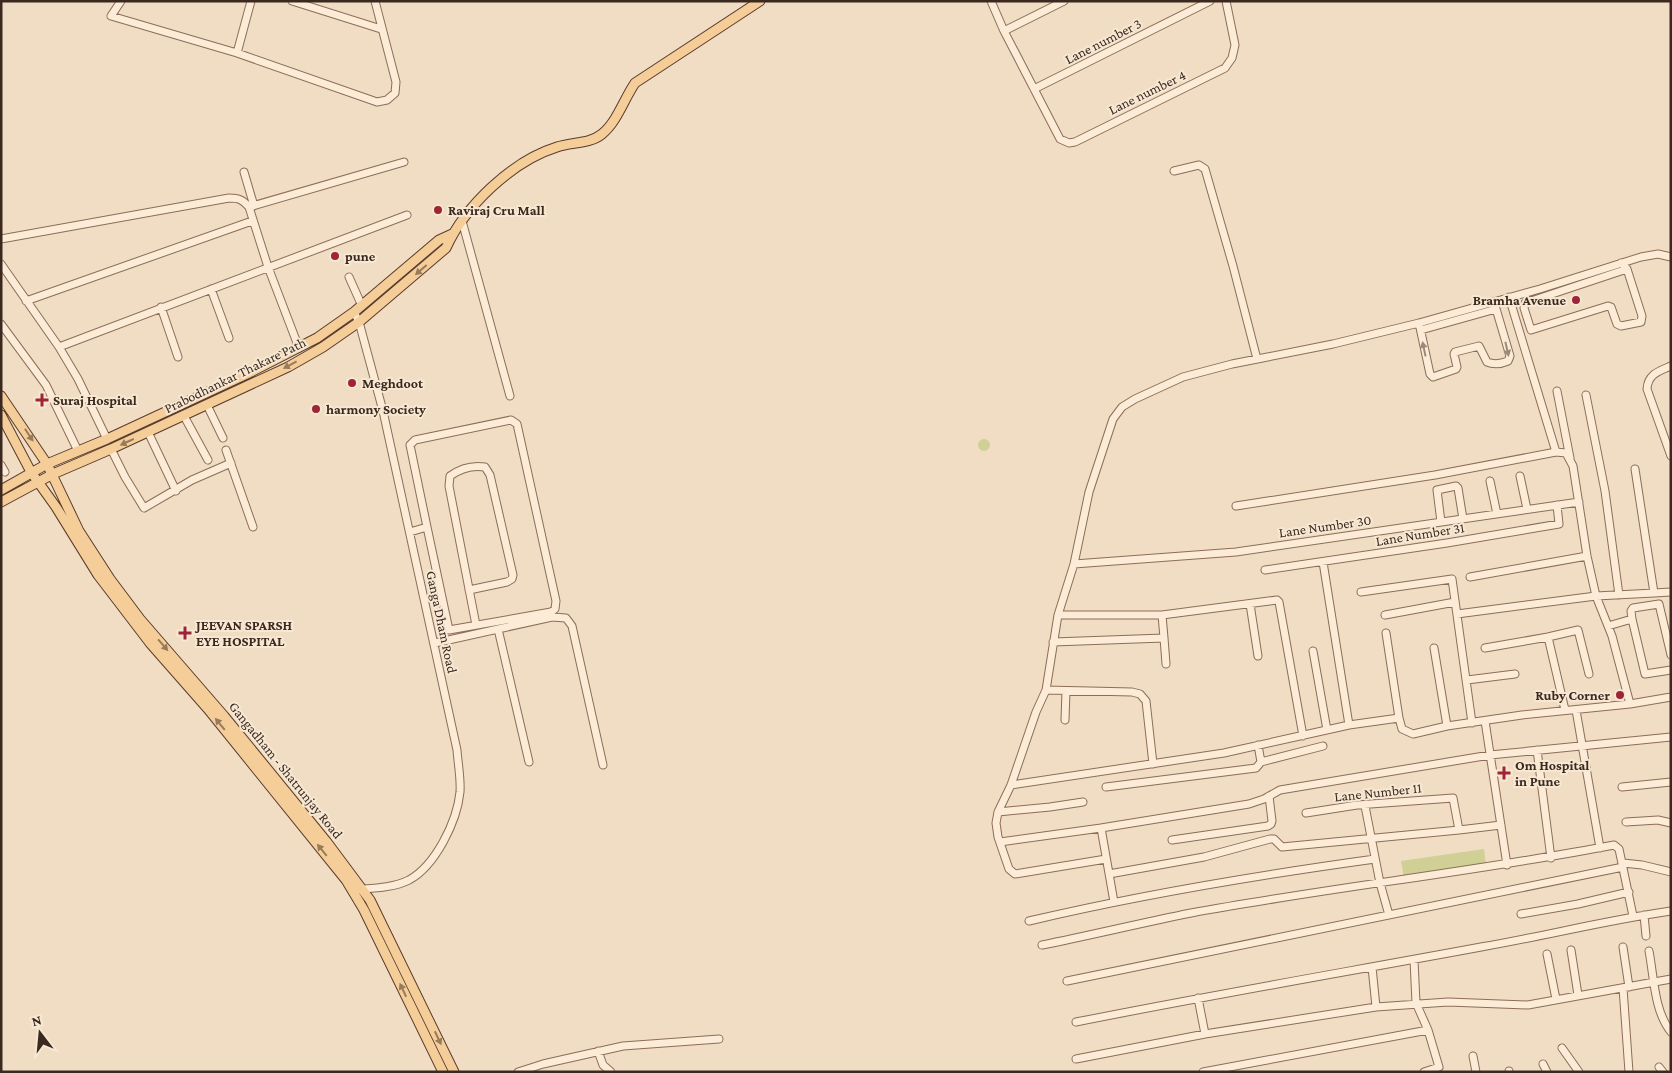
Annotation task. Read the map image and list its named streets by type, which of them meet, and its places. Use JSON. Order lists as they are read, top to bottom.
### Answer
{
  "streets": {
    "main road": ["Prabodhankar Thakare Path", "Gangadham - Shatrunjay Road"],
    "street": [
      "Lane number 3",
      "Lane number 4",
      "Lane Number 30",
      "Lane Number 31",
      "Ganga Dham Road",
      "Lane Number 11"
    ]
  },
  "crossings": [
    ["Lane number 3", "Lane number 4"],
    ["Prabodhankar Thakare Path", "Ganga Dham Road"],
    ["Prabodhankar Thakare Path", "Gangadham - Shatrunjay Road"],
    ["Lane Number 30", "Lane Number 31"],
    ["Ganga Dham Road", "Gangadham - Shatrunjay Road"]
  ],
  "places": {
    "other": [
      "Raviraj Cru Mall",
      "pune",
      "Bramha Avenue",
      "Meghdoot",
      "harmony Society",
      "Ruby Corner"
    ],
    "health": ["Suraj Hospital", "JEEVAN SPARSH EYE HOSPITAL", "Om Hospital in Pune"]
  },
  "north": "top"
}
